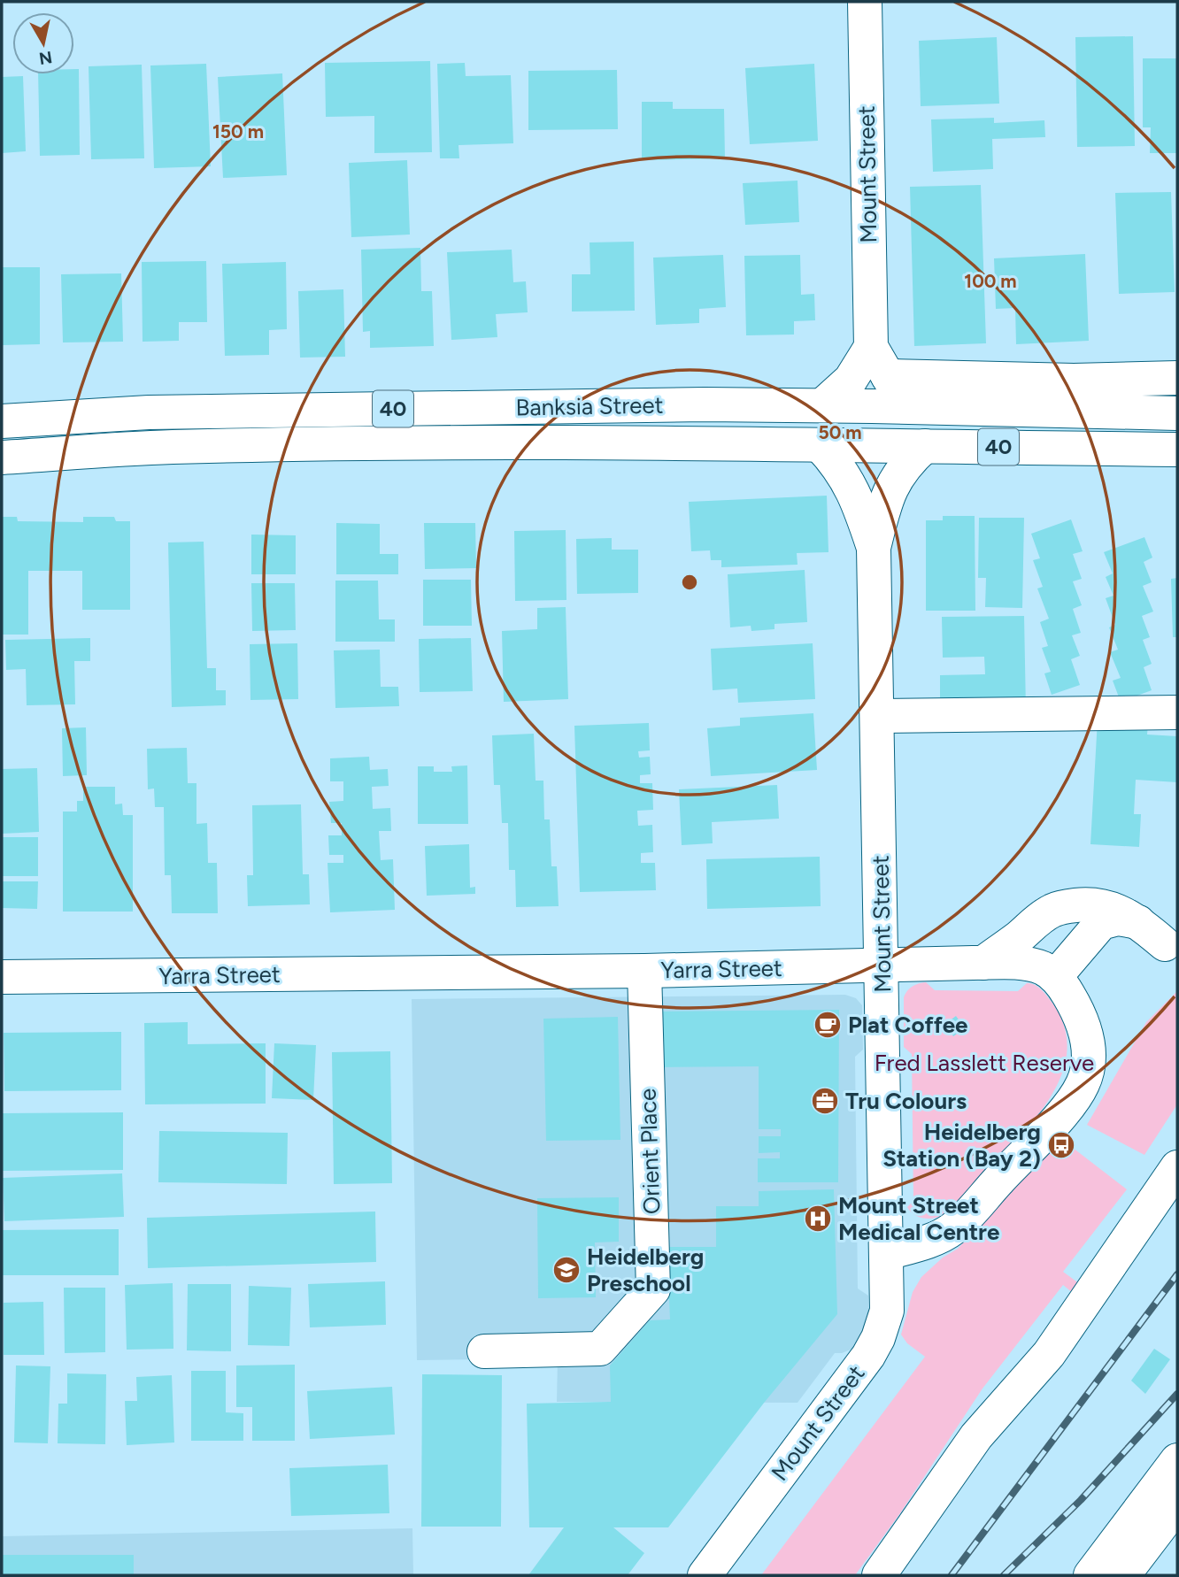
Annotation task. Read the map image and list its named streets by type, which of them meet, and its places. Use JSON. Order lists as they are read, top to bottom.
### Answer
{
  "streets": {
    "main road": [
      "Mount Street",
      "Banksia Street",
      "40",
      "Yarra Street",
      "Orient Place"
    ]
  },
  "crossings": [
    ["Mount Street", "Banksia Street"],
    ["Mount Street", "Yarra Street"],
    ["Yarra Street", "Orient Place"]
  ],
  "parks": ["Fred Lasslett Reserve"],
  "places": {
    "cafe": ["Plat Coffee"],
    "office": ["Tru Colours"],
    "bus stop": ["Heidelberg Station (Bay 2)"],
    "hospital": ["Mount Street Medical Centre"],
    "school or university": ["Heidelberg Preschool"]
  },
  "north": "bottom",
  "rings": ["150 m", "100 m", "50 m"]
}
